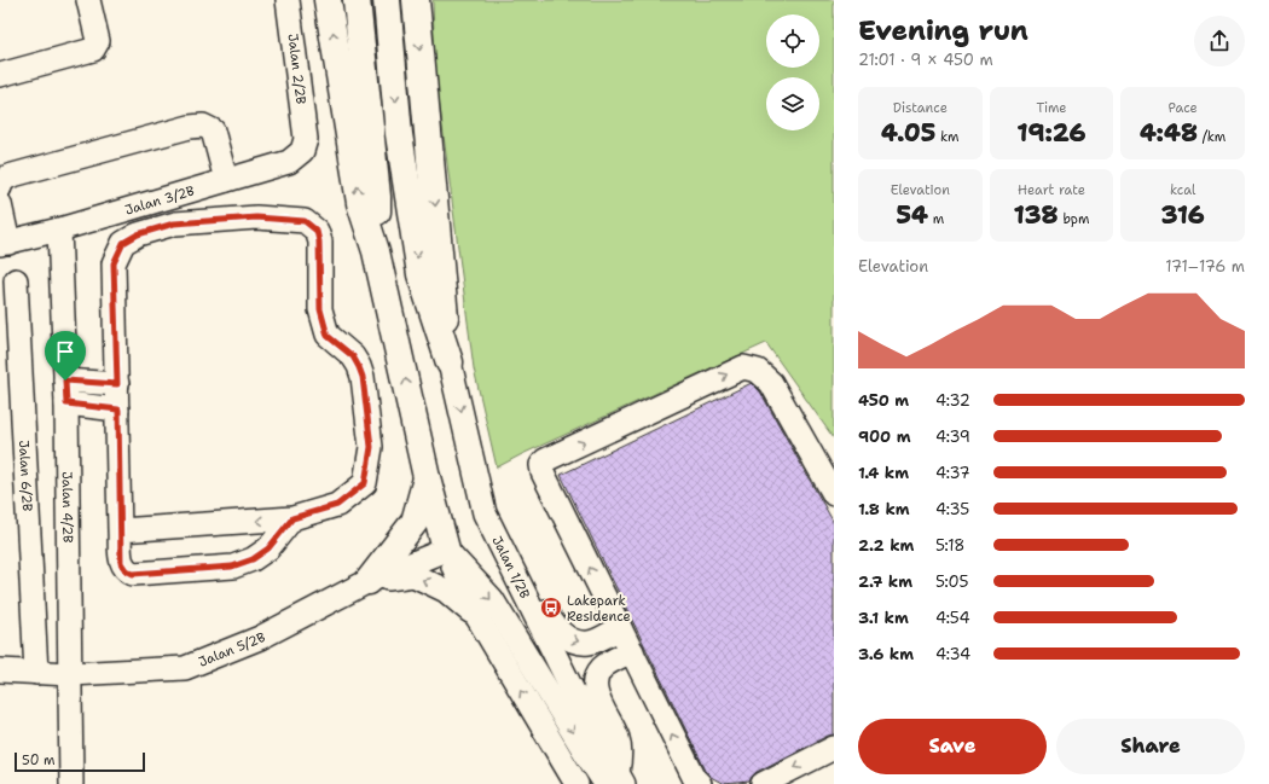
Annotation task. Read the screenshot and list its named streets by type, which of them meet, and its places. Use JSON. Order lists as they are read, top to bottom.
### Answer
{
  "streets": {
    "street": [
      "Jalan 2/2B",
      "Jalan 3/2B",
      "Jalan 6/2B",
      "Jalan 4/2B",
      "Jalan 1/2B",
      "Jalan 5/2B"
    ]
  },
  "crossings": [
    ["Jalan 2/2B", "Jalan 3/2B"],
    ["Jalan 3/2B", "Jalan 4/2B"],
    ["Jalan 6/2B", "Jalan 5/2B"],
    ["Jalan 4/2B", "Jalan 5/2B"]
  ],
  "places": {
    "bus stop": ["Lakepark Residence"]
  },
  "scale_bar": "50 m",
  "page": {
    "heading": ["Evening run", "21:01 · 9 × 450 m"],
    "stats": [
      ["Distance", "4.05 km"],
      ["Time", "19:26"],
      ["Pace", "4:48 /km"],
      ["Elevation", "54 m"],
      ["Heart rate", "138 bpm"],
      ["kcal", "316"]
    ],
    "chart": ["Elevation", "171–176 m"],
    "list": [
      {
        "name": "450 m",
        "note": "4:32"
      },
      {
        "name": "900 m",
        "note": "4:39"
      },
      {
        "name": "1.4 km",
        "note": "4:37"
      },
      {
        "name": "1.8 km",
        "note": "4:35"
      },
      {
        "name": "2.2 km",
        "note": "5:18"
      },
      {
        "name": "2.7 km",
        "note": "5:05"
      },
      {
        "name": "3.1 km",
        "note": "4:54"
      },
      {
        "name": "3.6 km",
        "note": "4:34"
      }
    ],
    "buttons": ["Save", "Share"],
    "scale": "50 m"
  }
}
